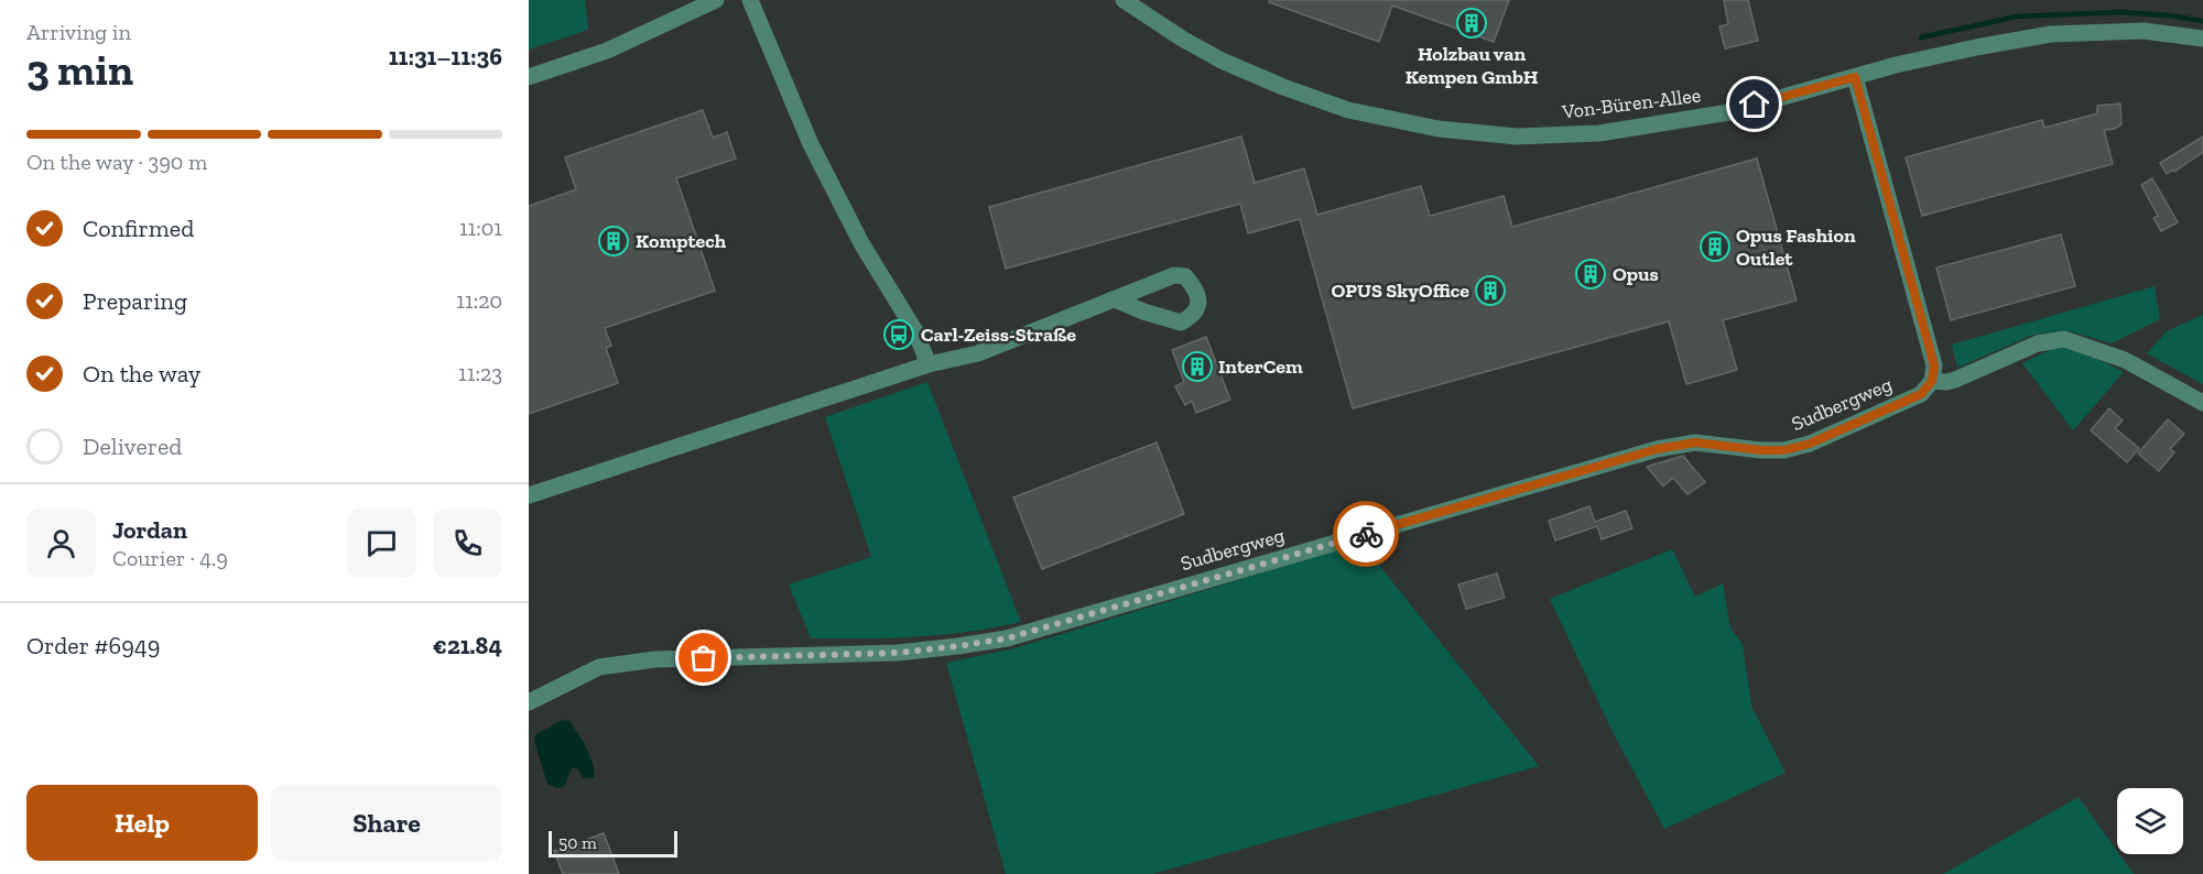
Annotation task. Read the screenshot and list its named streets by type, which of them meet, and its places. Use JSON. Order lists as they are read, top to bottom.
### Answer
{
  "streets": {
    "street": ["Von-Büren-Allee", "Sudbergweg"]
  },
  "places": {
    "building": [
      "Holzbau van Kempen GmbH",
      "Komptech",
      "Opus Fashion Outlet",
      "Opus",
      "OPUS SkyOffice",
      "InterCem"
    ],
    "bus stop": ["Carl-Zeiss-Straße"]
  },
  "scale_bar": "50 m",
  "page": {
    "heading": ["3 min", "Arriving in", "11:31–11:36"],
    "panel": [
      "Jordan",
      "Courier · 4.9",
      "Order #6949",
      "€21.84"
    ],
    "bar": "On the way · 390 m",
    "list": [
      ["Confirmed", "11:01"],
      ["Preparing", "11:20"],
      ["On the way", "11:23"],
      "Delivered"
    ],
    "buttons": ["Help", "Share"],
    "scale": "50 m"
  }
}
